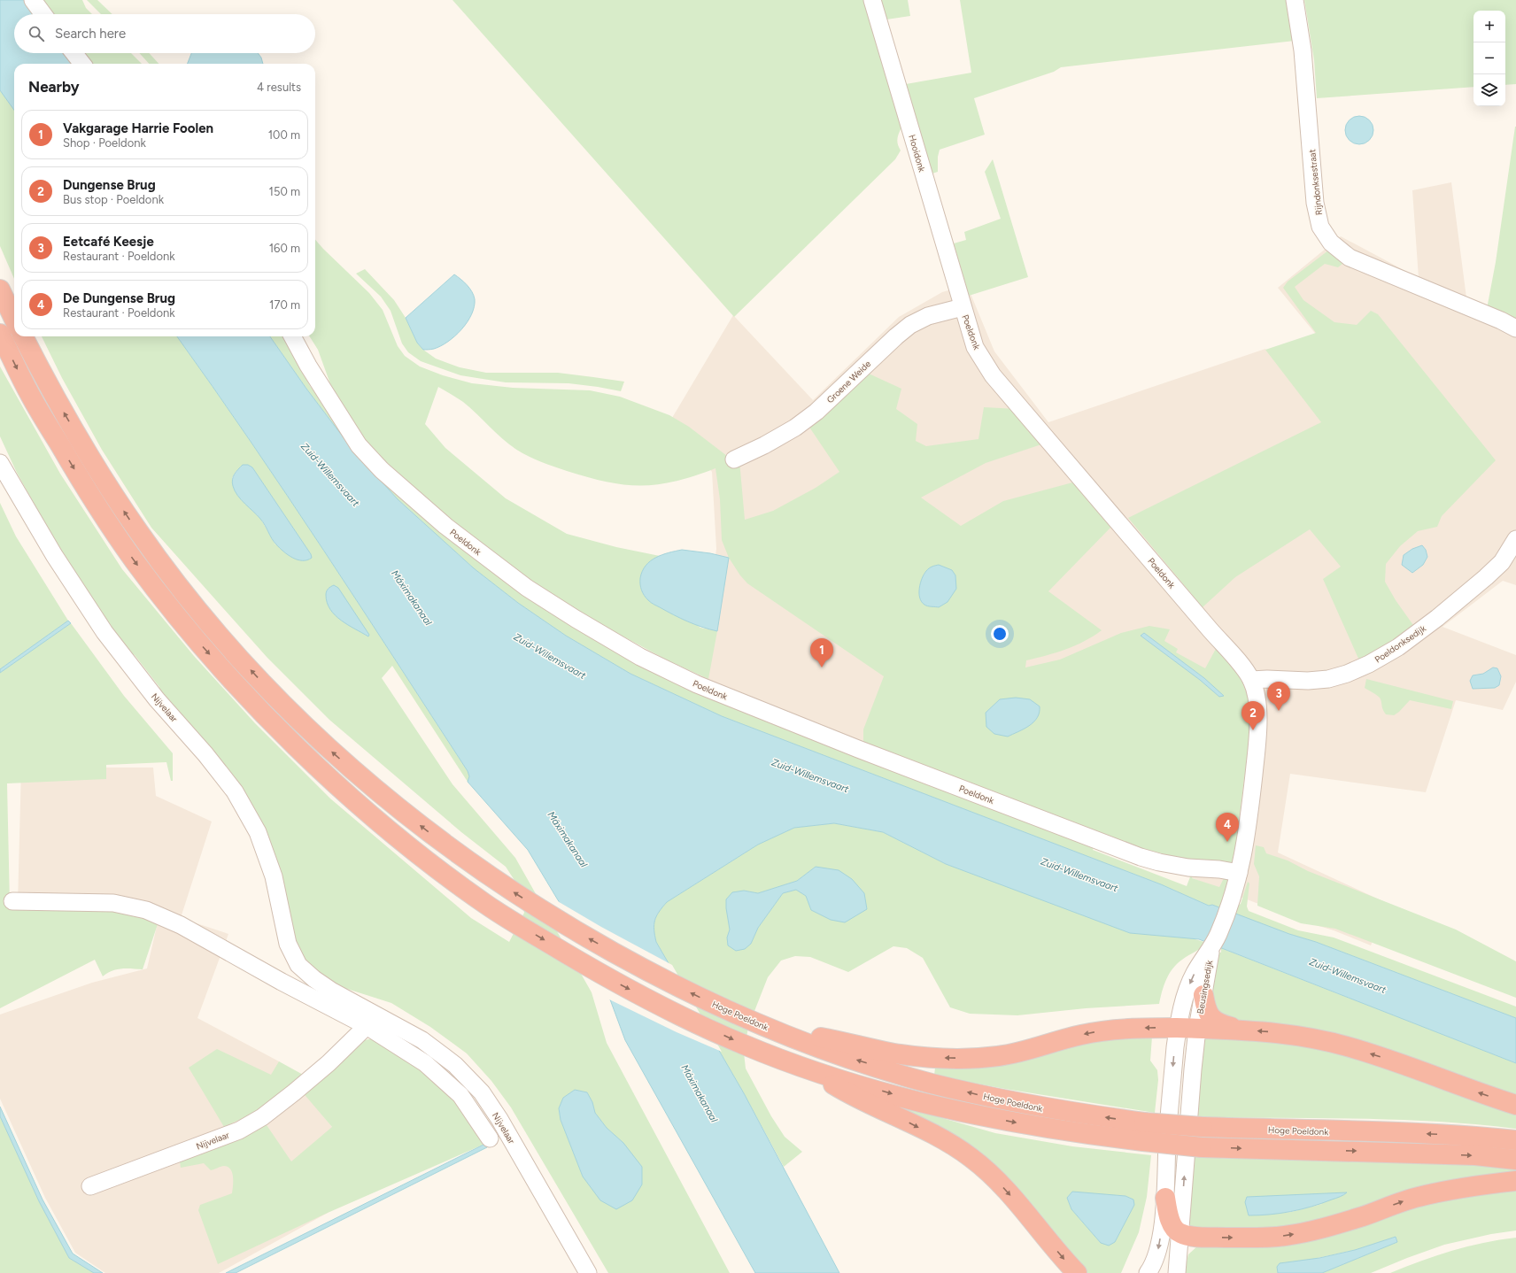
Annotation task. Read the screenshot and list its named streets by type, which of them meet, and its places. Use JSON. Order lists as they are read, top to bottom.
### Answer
{
  "streets": {
    "highway": ["Hoge Poeldonk"],
    "street": [
      "Hooidonk",
      "Rijndonksestraat",
      "Poeldonk",
      "Groene Weide",
      "Poeldonksedijk",
      "Nijvelaar",
      "Beusingsedijk"
    ]
  },
  "crossings": [
    ["Hooidonk", "Poeldonk"],
    ["Hooidonk", "Groene Weide"],
    ["Poeldonk", "Groene Weide"],
    ["Poeldonk", "Poeldonksedijk"],
    ["Poeldonk", "Beusingsedijk"]
  ],
  "water": ["Zuid-Willemsvaart", "Máximakanaal"],
  "page": {
    "map_buttons": ["+", "−"],
    "search": "Search here",
    "heading": ["Nearby", "4 results"],
    "list": [
      {
        "mark": "1",
        "name": "Vakgarage Harrie Foolen",
        "note": "Shop · Poeldonk",
        "value": "100 m"
      },
      {
        "mark": "2",
        "name": "Dungense Brug",
        "note": "Bus stop · Poeldonk",
        "value": "150 m"
      },
      {
        "mark": "3",
        "name": "Eetcafé Keesje",
        "note": "Restaurant · Poeldonk",
        "value": "160 m"
      },
      {
        "mark": "4",
        "name": "De Dungense Brug",
        "note": "Restaurant · Poeldonk",
        "value": "170 m"
      }
    ],
    "pins": [
      "1",
      "3",
      "2",
      "4"
    ]
  }
}
